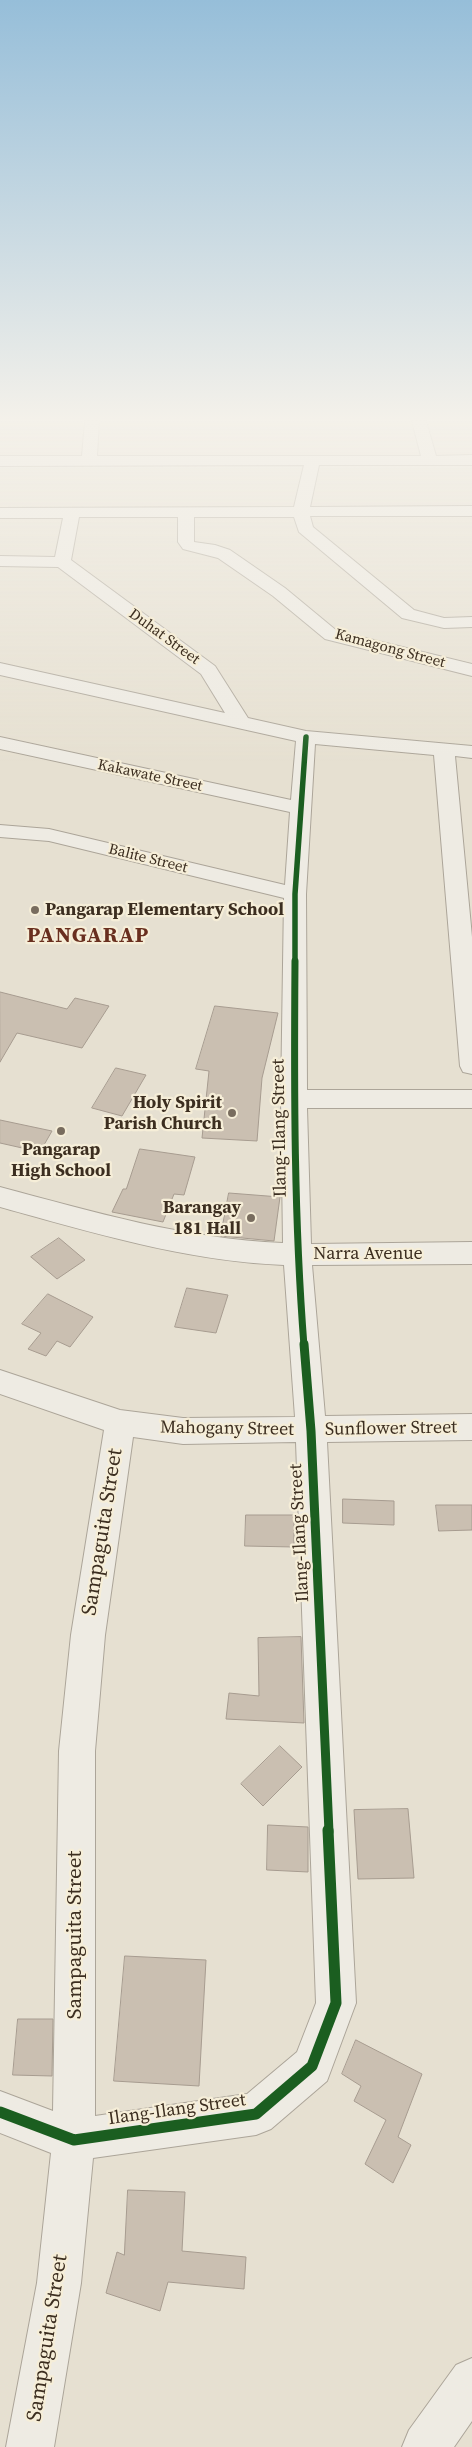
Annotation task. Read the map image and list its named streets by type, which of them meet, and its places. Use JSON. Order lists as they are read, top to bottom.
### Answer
{
  "streets": {
    "street": [
      "Duhat Street",
      "Kamagong Street",
      "Kakawate Street",
      "Balite Street",
      "Ilang-Ilang Street",
      "Narra Avenue",
      "Mahogany Street",
      "Sunflower Street",
      "Sampaguita Street"
    ]
  },
  "crossings": [
    ["Kakawate Street", "Ilang-Ilang Street"],
    ["Balite Street", "Ilang-Ilang Street"],
    ["Ilang-Ilang Street", "Narra Avenue"],
    ["Ilang-Ilang Street", "Mahogany Street"],
    ["Ilang-Ilang Street", "Sunflower Street"],
    ["Ilang-Ilang Street", "Sampaguita Street"],
    ["Mahogany Street", "Sunflower Street"],
    ["Mahogany Street", "Sampaguita Street"]
  ],
  "districts": ["PANGARAP"],
  "places": [
    "Pangarap Elementary School",
    "Holy Spirit Parish Church",
    "Pangarap High School",
    "Barangay 181 Hall"
  ]
}
